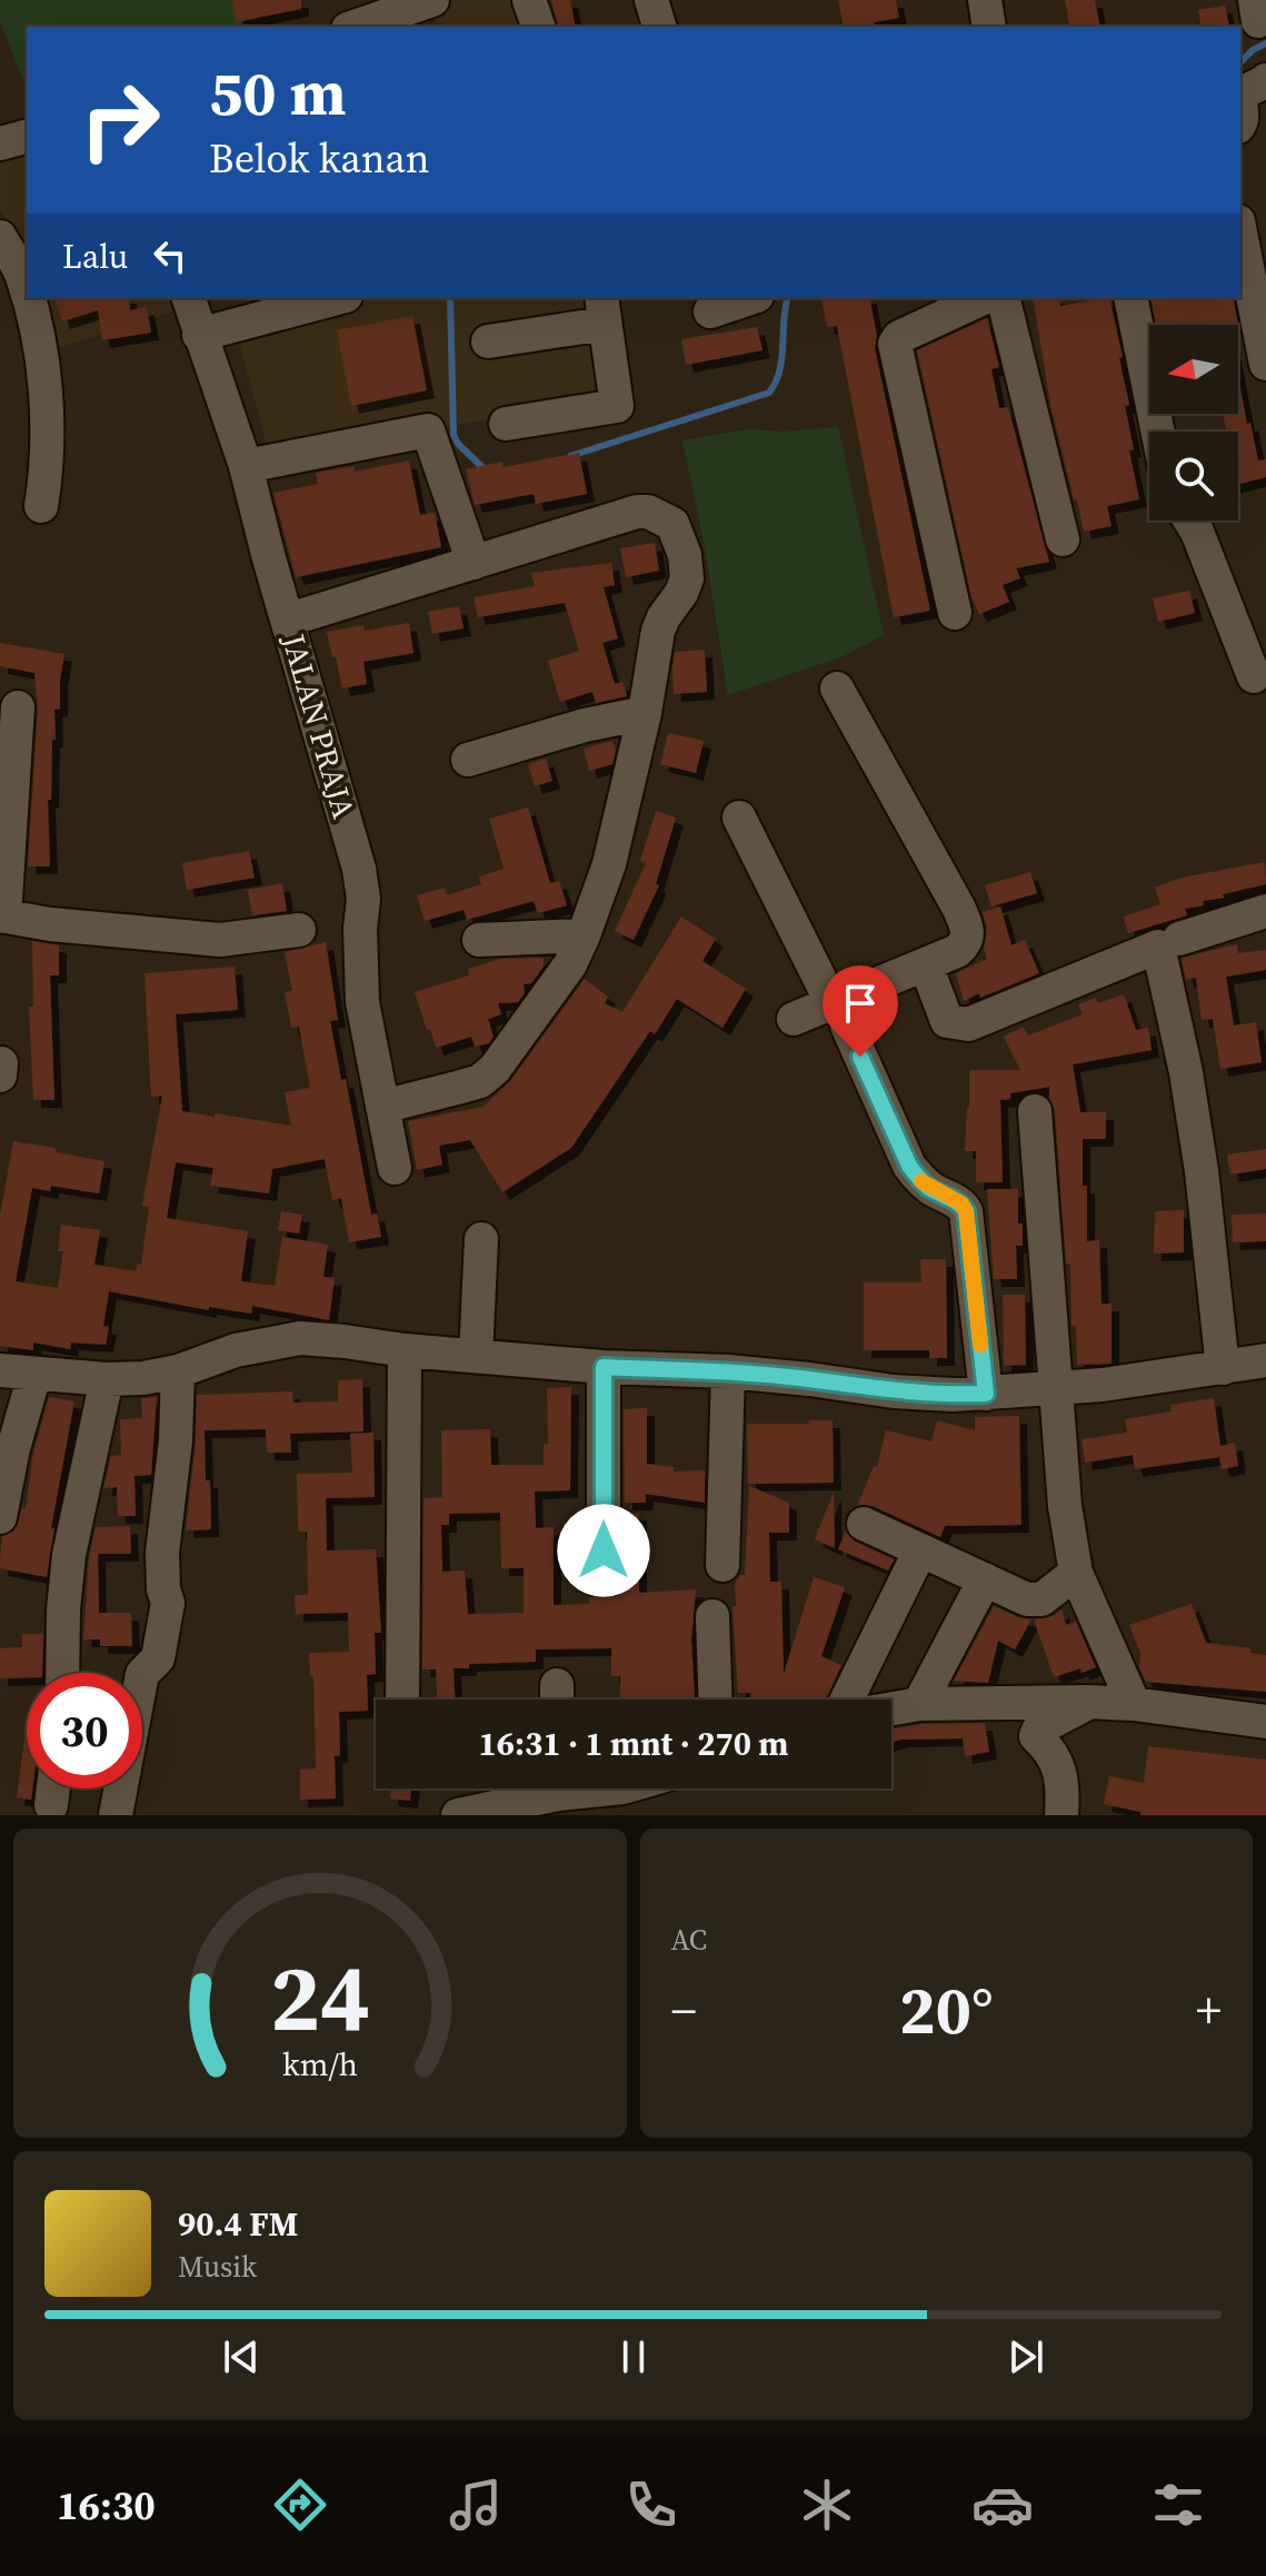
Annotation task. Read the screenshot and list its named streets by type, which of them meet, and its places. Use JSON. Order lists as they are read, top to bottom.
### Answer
{
  "streets": {
    "street": ["JALAN PRAJA"]
  },
  "north": "left",
  "page": {
    "turn": ["50 m", "Belok kanan"],
    "then": "Lalu",
    "limit": "30",
    "trip": "16:31 · 1 mnt · 270 m",
    "tile": "AC",
    "heat": ["−", "20°", "+"],
    "song": ["90.4 FM", "Musik"],
    "tabs": "16:30",
    "gauge": ["24", "km/h"]
  }
}
